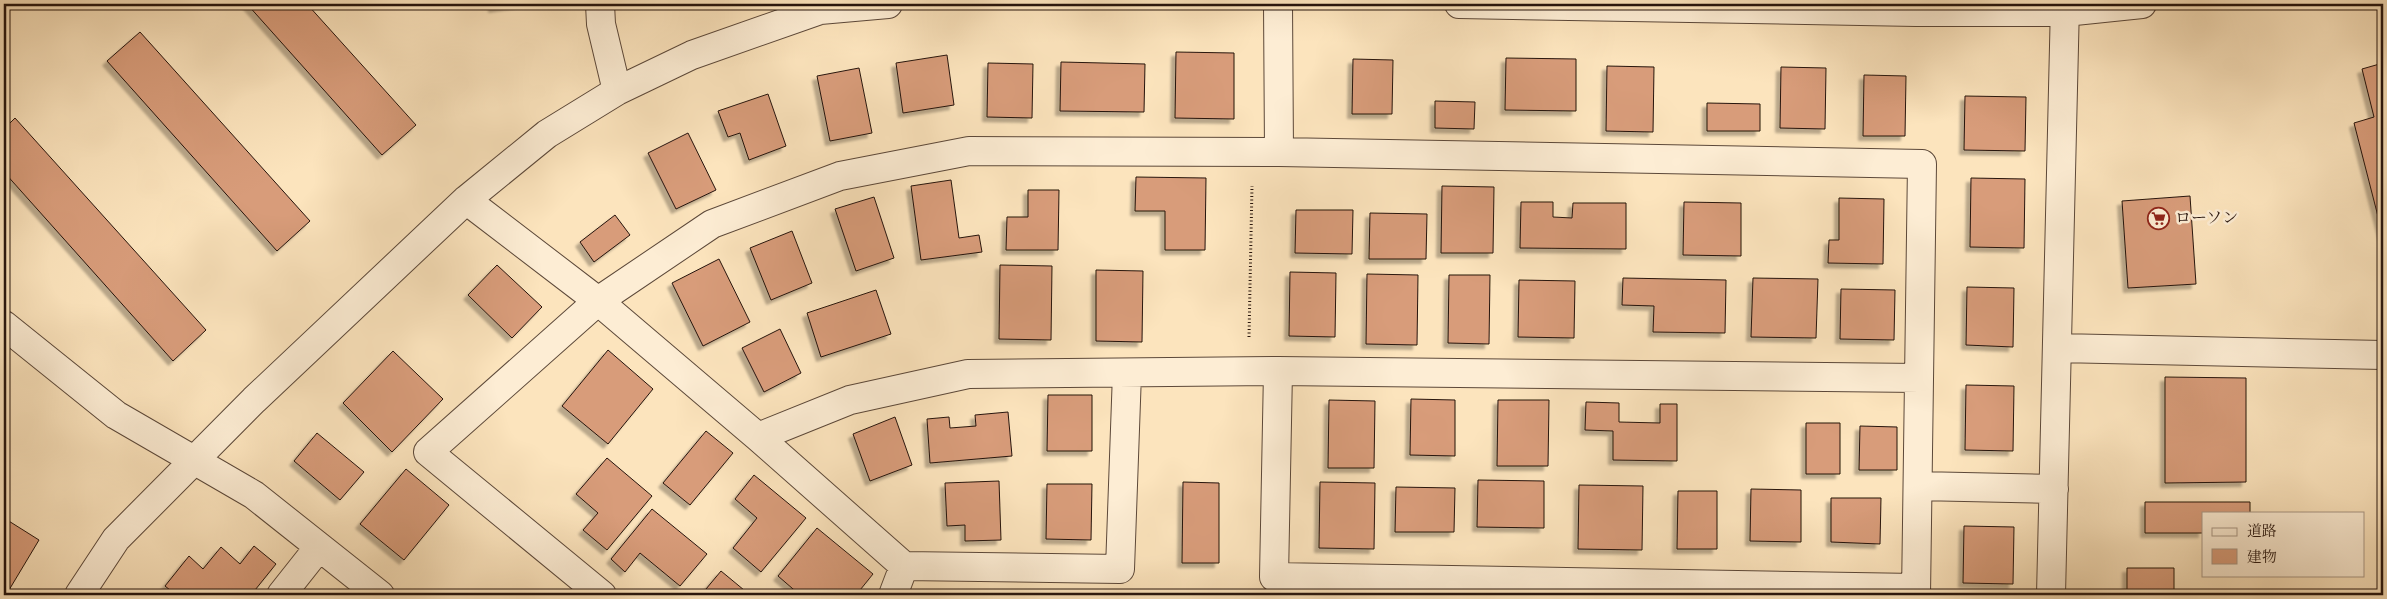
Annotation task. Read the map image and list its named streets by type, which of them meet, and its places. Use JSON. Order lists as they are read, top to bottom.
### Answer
{
  "places": {
    "supermarket": ["ローソン"]
  },
  "legend": ["道路", "建物"]
}
